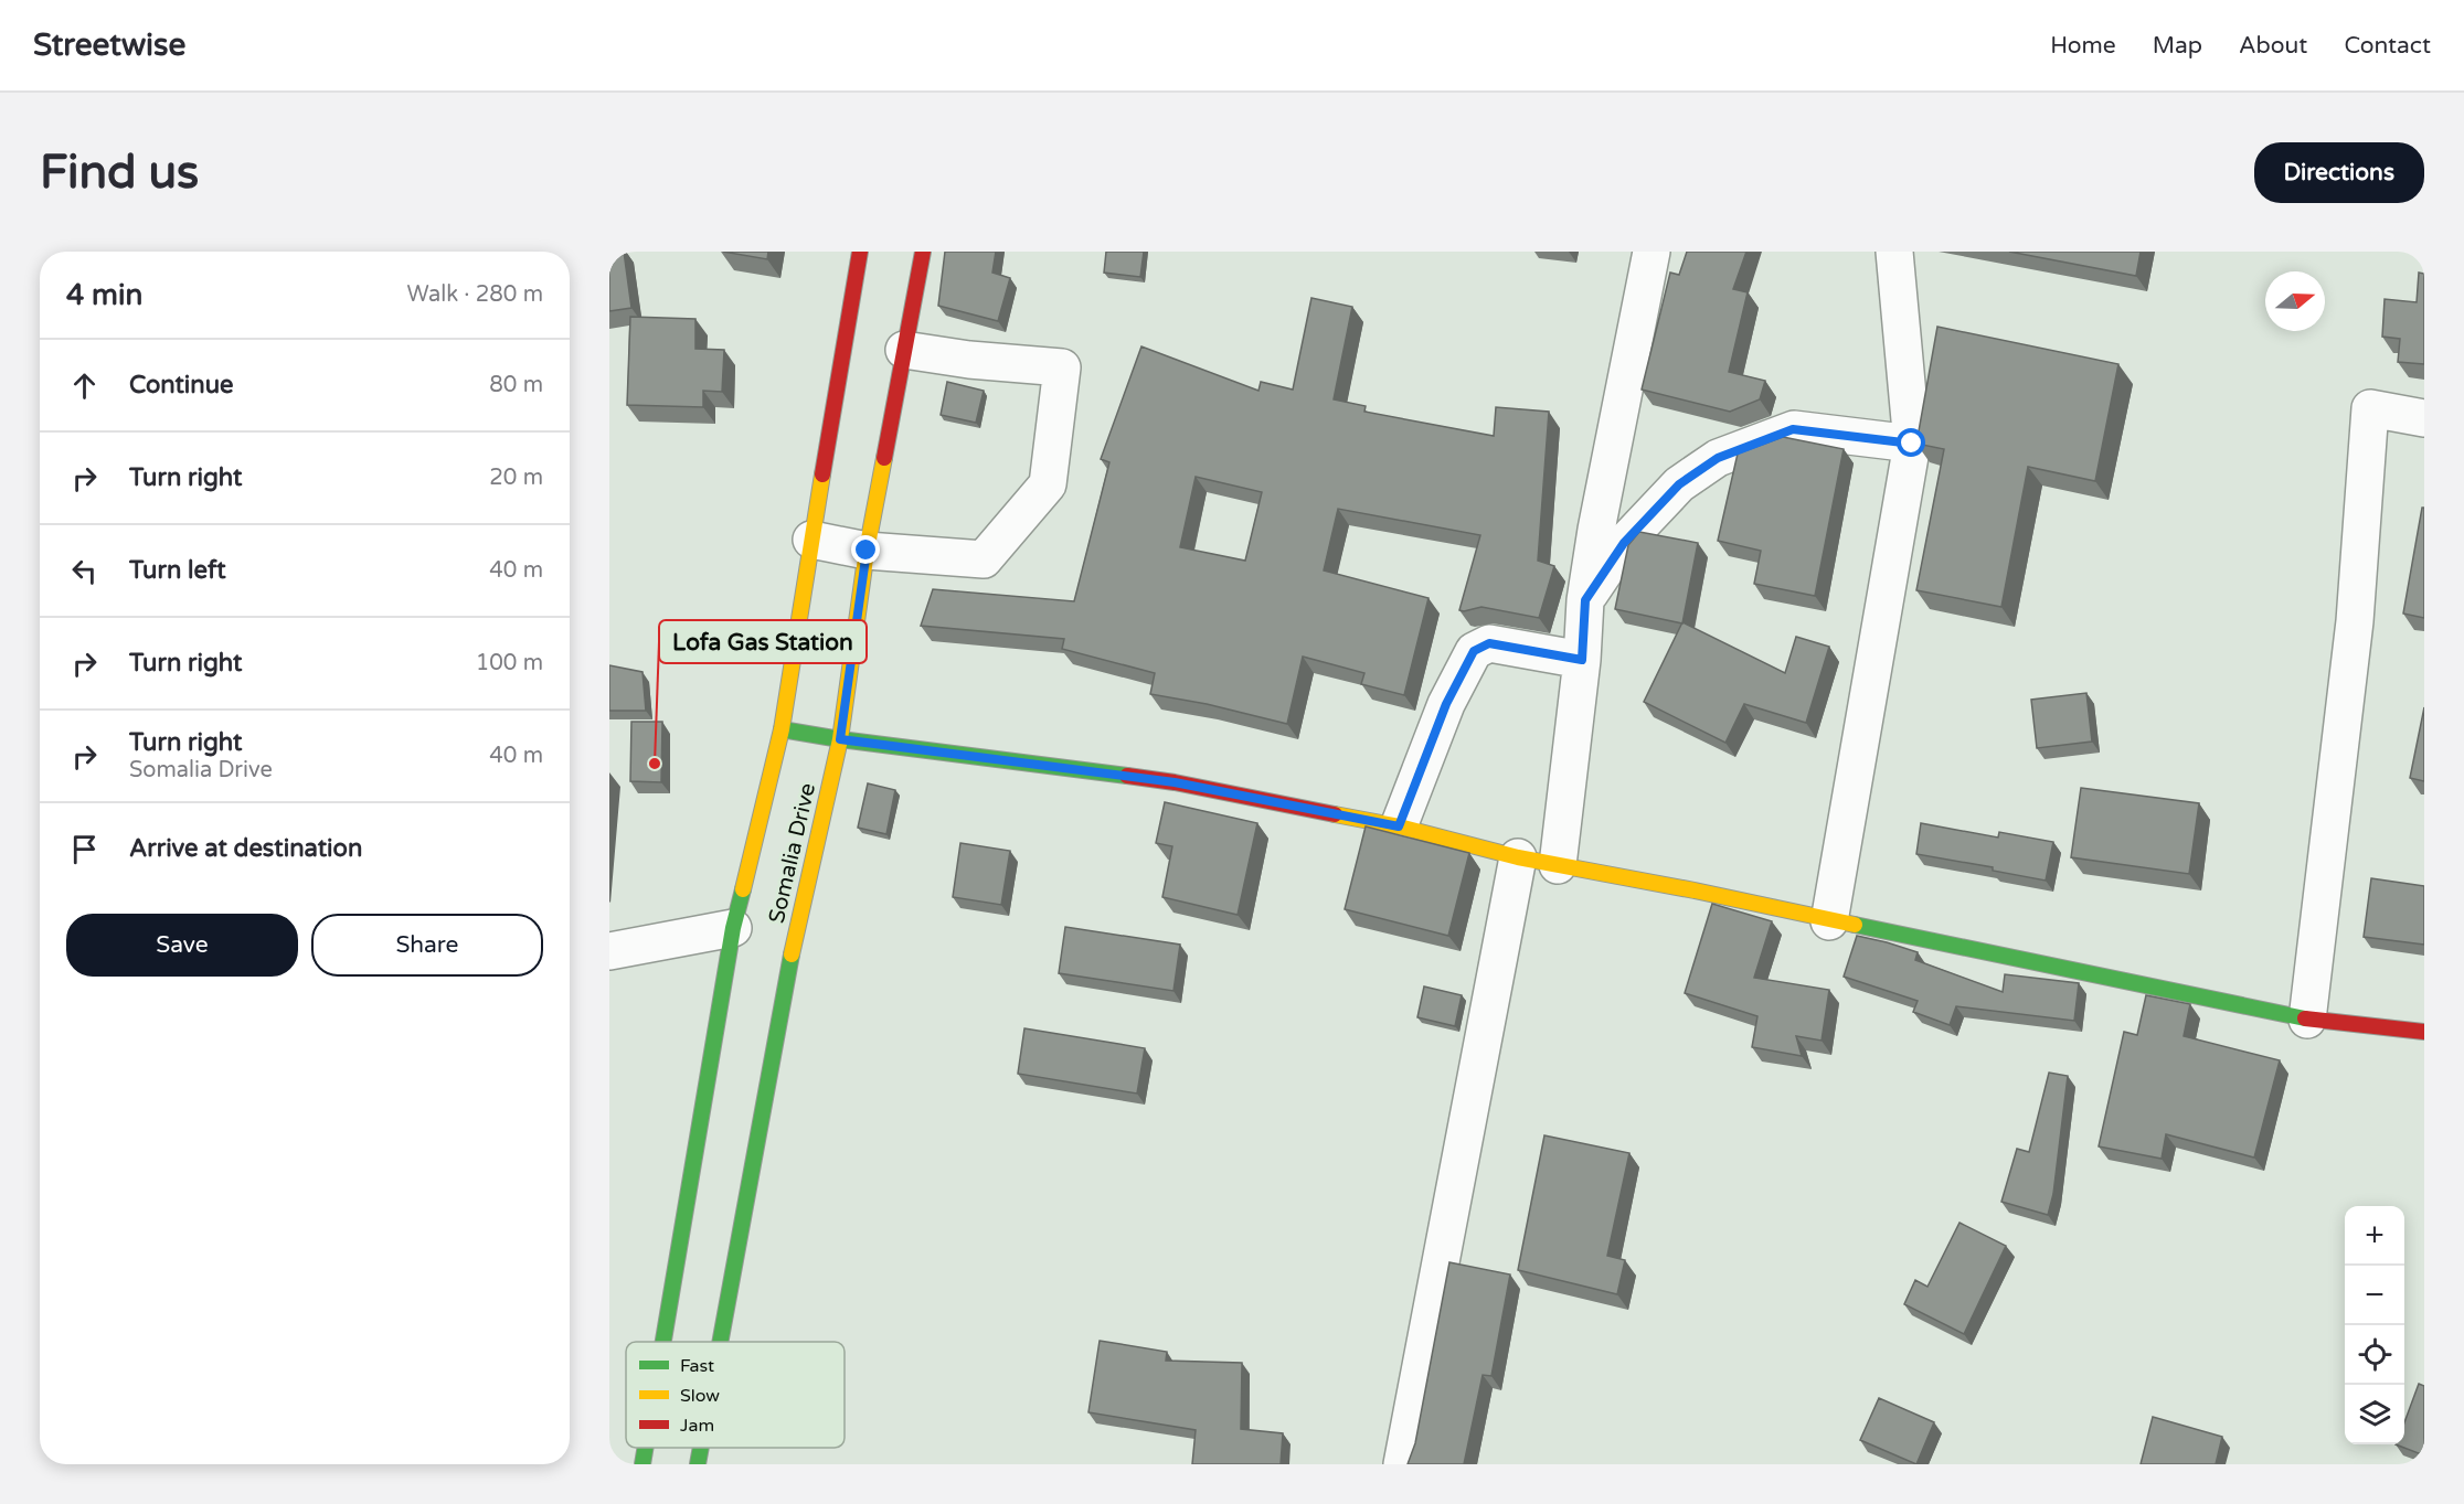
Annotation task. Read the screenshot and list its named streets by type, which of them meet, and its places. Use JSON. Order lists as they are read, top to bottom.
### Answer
{
  "streets": {
    "main road": ["Somalia Drive"]
  },
  "places": ["Lofa Gas Station"],
  "legend": ["Fast", "Slow", "Jam"],
  "north": "right",
  "page": {
    "header": "Streetwise",
    "nav": [
      "Home",
      "Map",
      "About",
      "Contact"
    ],
    "buttons": [
      "Directions",
      ["Save", "Share"]
    ],
    "title": "Find us",
    "heading": ["4 min", "Walk · 280 m"],
    "list": [
      ["Continue", "80 m"],
      ["Turn right", "20 m"],
      ["Turn left", "40 m"],
      ["Turn right", "100 m"],
      ["Turn right", "Somalia Drive", "40 m"],
      "Arrive at destination"
    ],
    "map_buttons": ["+", "−"]
  }
}
